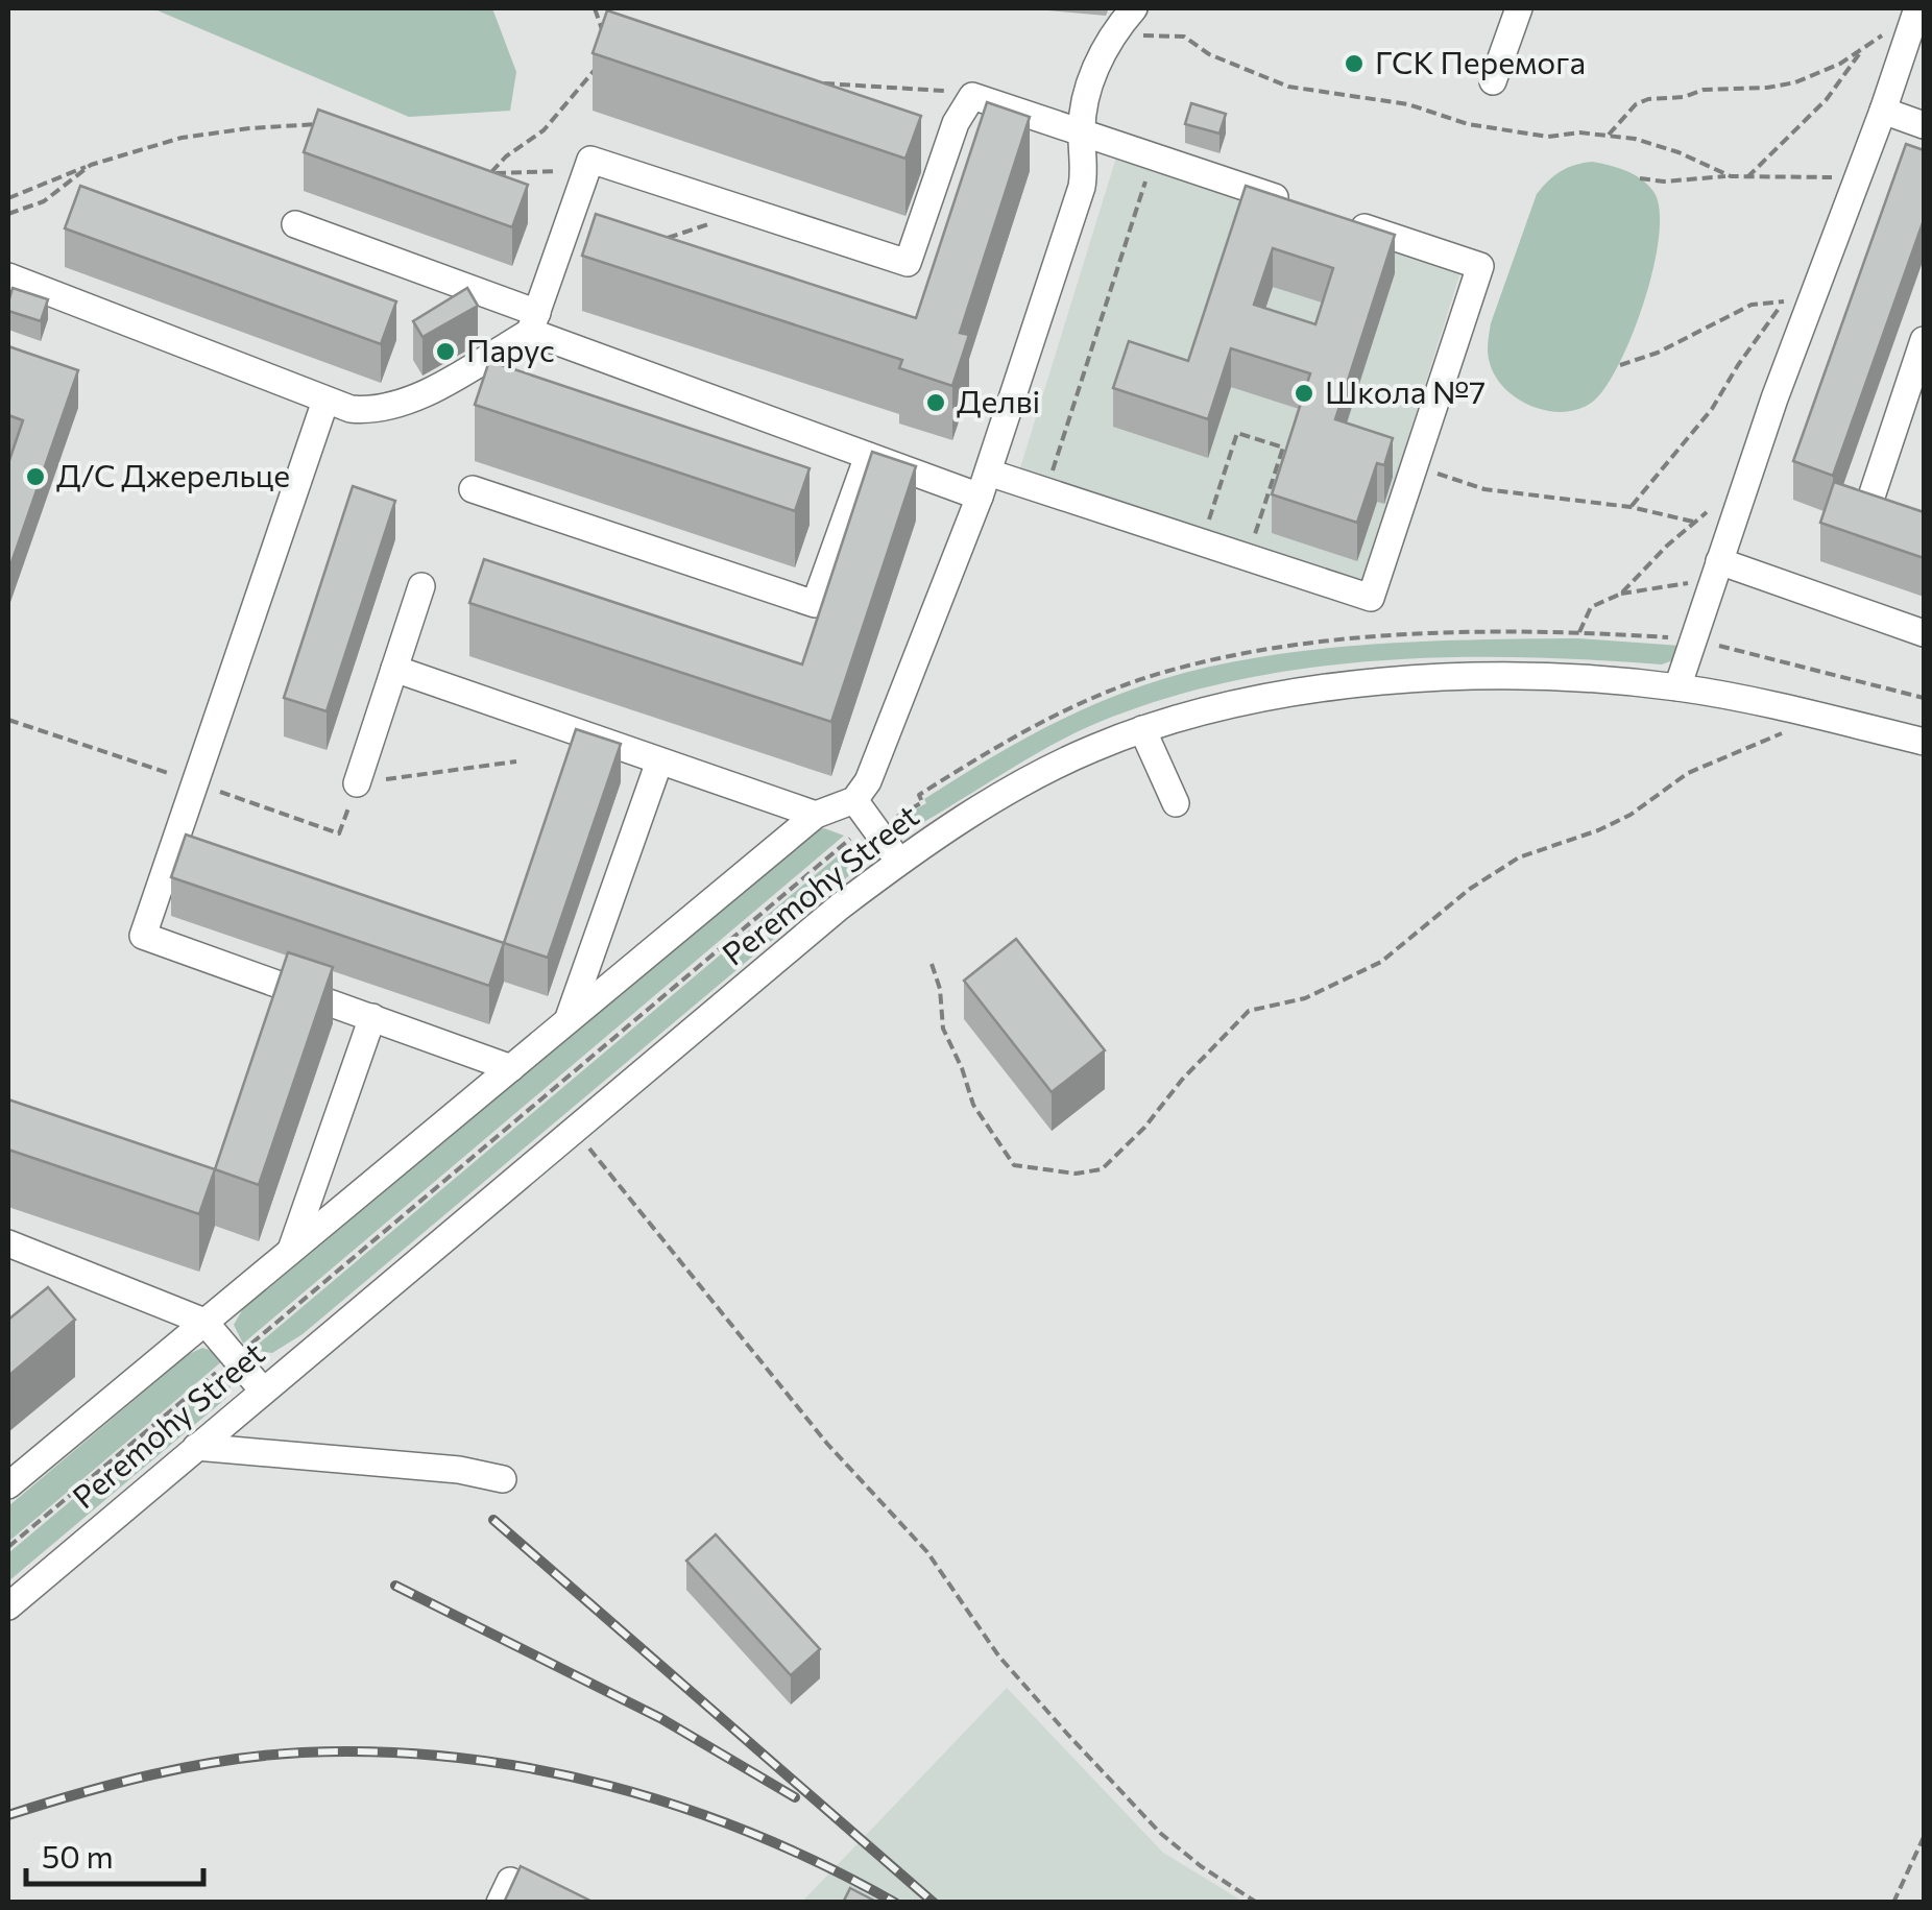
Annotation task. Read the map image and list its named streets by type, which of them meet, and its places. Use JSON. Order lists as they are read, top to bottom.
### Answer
{
  "streets": {
    "street": ["Peremohy Street"]
  },
  "places": [
    "ГСК Перемога",
    "Парус",
    "Школа №7",
    "Делві",
    "Д/С Джерельце"
  ],
  "scale_bar": "50 m"
}
